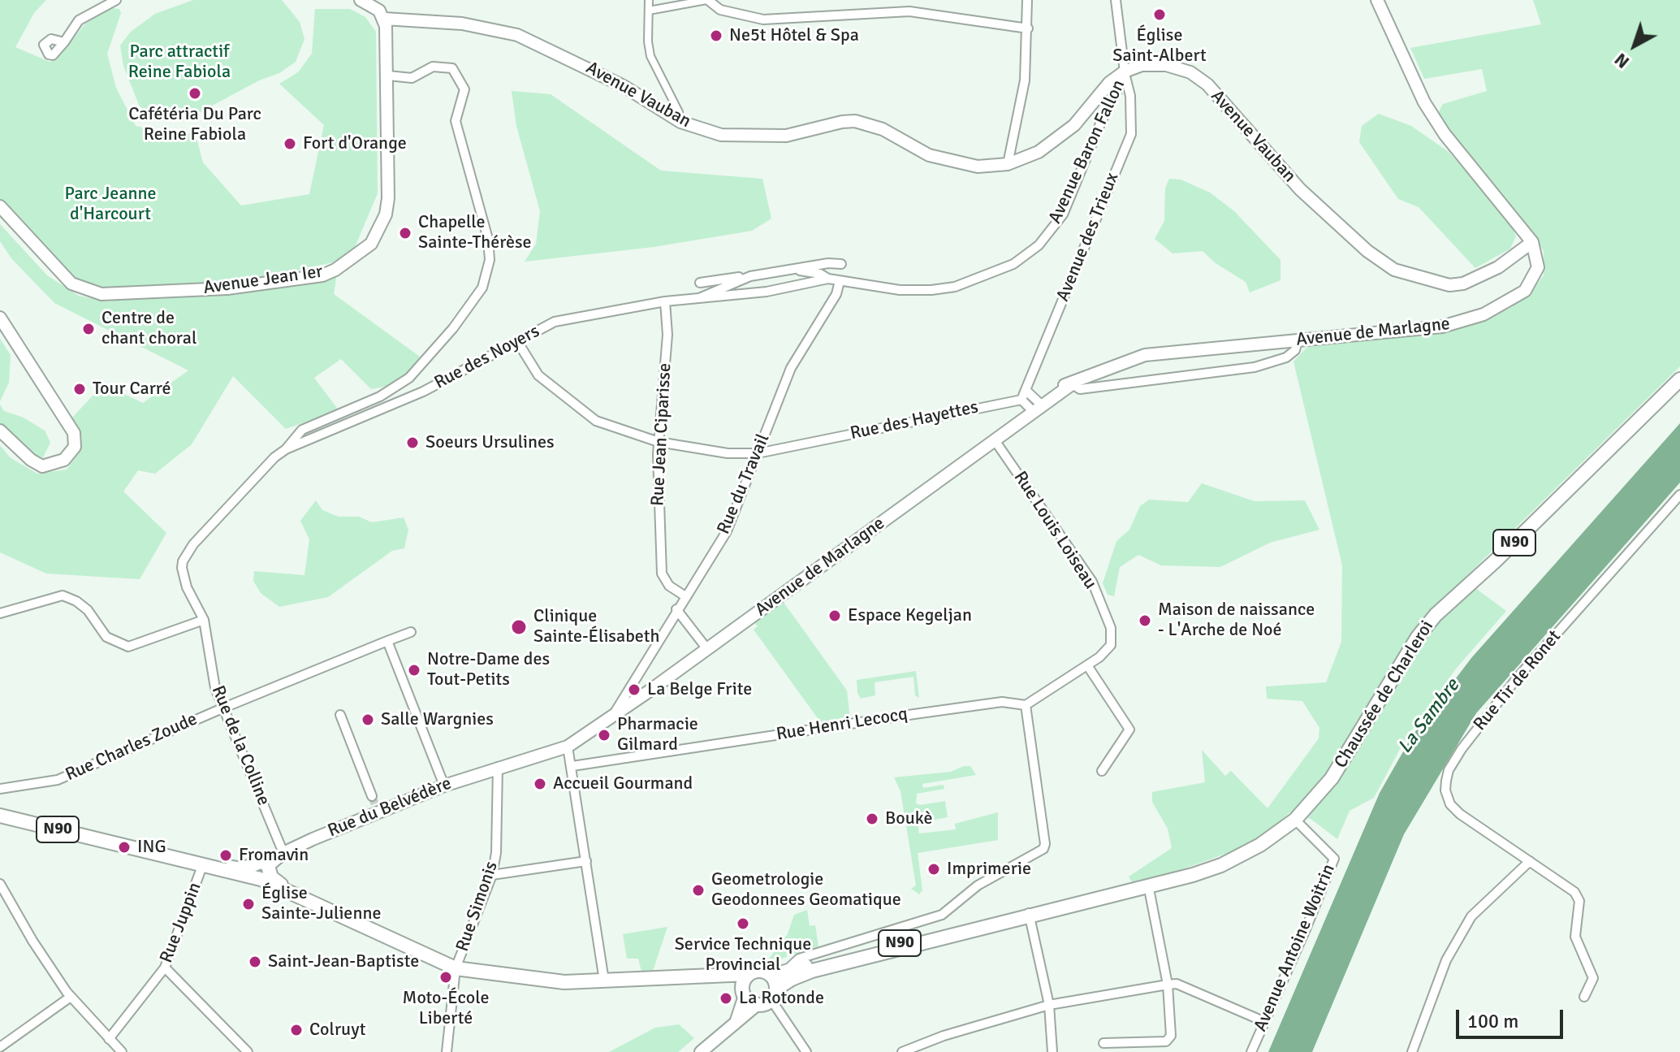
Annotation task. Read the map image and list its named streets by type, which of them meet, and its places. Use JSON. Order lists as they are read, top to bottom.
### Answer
{
  "streets": {
    "main road": [
      "Avenue Vauban",
      "Avenue Jean Ier",
      "Avenue de Marlagne",
      "N90",
      "Chaussée de Charleroi",
      "Rue du Belvédère"
    ],
    "street": [
      "Avenue Baron Fallon",
      "Avenue des Trieux",
      "Rue des Noyers",
      "Rue des Hayettes",
      "Rue Jean Ciparisse",
      "Rue du Travail",
      "Rue Louis Loiseau",
      "Rue Tir de Ronet",
      "Rue Henri Lecocq",
      "Rue de la Colline",
      "Rue Charles Zoude",
      "Rue Simonis",
      "Rue Juppin",
      "Avenue Antoine Woitrin"
    ]
  },
  "crossings": [
    ["Avenue Vauban", "Avenue Baron Fallon"],
    ["Avenue Vauban", "Avenue des Trieux"],
    ["Avenue Vauban", "Avenue Jean Ier"],
    ["Avenue Vauban", "Avenue de Marlagne"],
    ["Avenue Baron Fallon", "Avenue des Trieux"],
    ["Avenue Baron Fallon", "Rue des Noyers"],
    ["Avenue Baron Fallon", "Rue du Travail"],
    ["Avenue des Trieux", "Rue des Hayettes"],
    ["Avenue Jean Ier", "Rue de la Colline"],
    ["Avenue de Marlagne", "Rue du Travail"],
    ["Avenue de Marlagne", "Rue Louis Loiseau"],
    ["Avenue de Marlagne", "Rue du Belvédère"],
    ["Rue des Noyers", "Rue des Hayettes"],
    ["Rue des Noyers", "Rue Jean Ciparisse"],
    ["Rue des Noyers", "Rue du Travail"],
    ["Rue des Noyers", "Rue de la Colline"],
    ["Rue des Hayettes", "Rue Jean Ciparisse"],
    ["Rue des Hayettes", "Rue du Travail"],
    ["Rue Jean Ciparisse", "Rue du Travail"],
    ["N90", "Chaussée de Charleroi"],
    ["N90", "Rue du Belvédère"],
    ["N90", "Rue Simonis"],
    ["N90", "Rue Juppin"],
    ["Chaussée de Charleroi", "Avenue Antoine Woitrin"],
    ["Rue de la Colline", "Rue Charles Zoude"],
    ["Rue de la Colline", "Rue du Belvédère"],
    ["Rue du Belvédère", "Rue Simonis"]
  ],
  "water": ["La Sambre"],
  "parks": ["Parc attractif Reine Fabiola", "Parc Jeanne d'Harcourt"],
  "places": [
    "Église Saint-Albert",
    "Ne5t Hôtel & Spa",
    "Cafétéria Du Parc Reine Fabiola",
    "Fort d'Orange",
    "Chapelle Sainte-Thérèse",
    "Centre de chant choral",
    "Tour Carré",
    "Soeurs Ursulines",
    "Espace Kegeljan",
    "Maison de naissance - L'Arche de Noé",
    "Clinique Sainte-Élisabeth",
    "Notre-Dame des Tout-Petits",
    "La Belge Frite",
    "Salle Wargnies",
    "Pharmacie Gilmard",
    "Accueil Gourmand",
    "Boukè",
    "ING",
    "Fromavin",
    "Imprimerie",
    "Geometrologie Geodonnees Geomatique",
    "Église Sainte-Julienne",
    "Service Technique Provincial",
    "Saint-Jean-Baptiste",
    "Moto-École Liberté",
    "La Rotonde",
    "Colruyt"
  ],
  "scale_bar": "100 m",
  "north": "bottom left"
}
